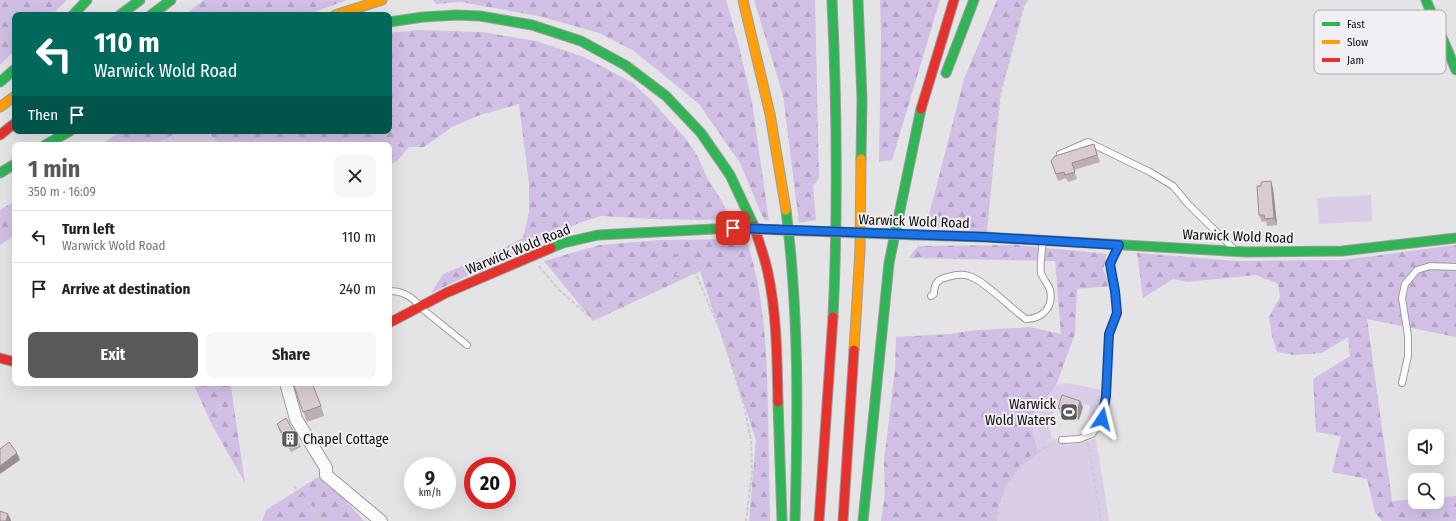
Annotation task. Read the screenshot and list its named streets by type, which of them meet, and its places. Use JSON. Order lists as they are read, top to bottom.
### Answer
{
  "streets": {
    "main road": ["Warwick Wold Road"]
  },
  "places": {
    "sports": ["Warwick Wold Waters"],
    "building": ["Chapel Cottage"]
  },
  "legend": ["Fast", "Slow", "Jam"],
  "page": {
    "turn": ["110 m", "Warwick Wold Road"],
    "then": "Then",
    "heading": ["1 min", "350 m · 16:09"],
    "list": [
      {
        "name": "Turn left",
        "note": "Warwick Wold Road",
        "value": "110 m"
      },
      {
        "name": "Arrive at destination",
        "value": "240 m"
      }
    ],
    "buttons": ["Exit", "Share"],
    "speed": "9 km/h",
    "limit": "20"
  }
}
